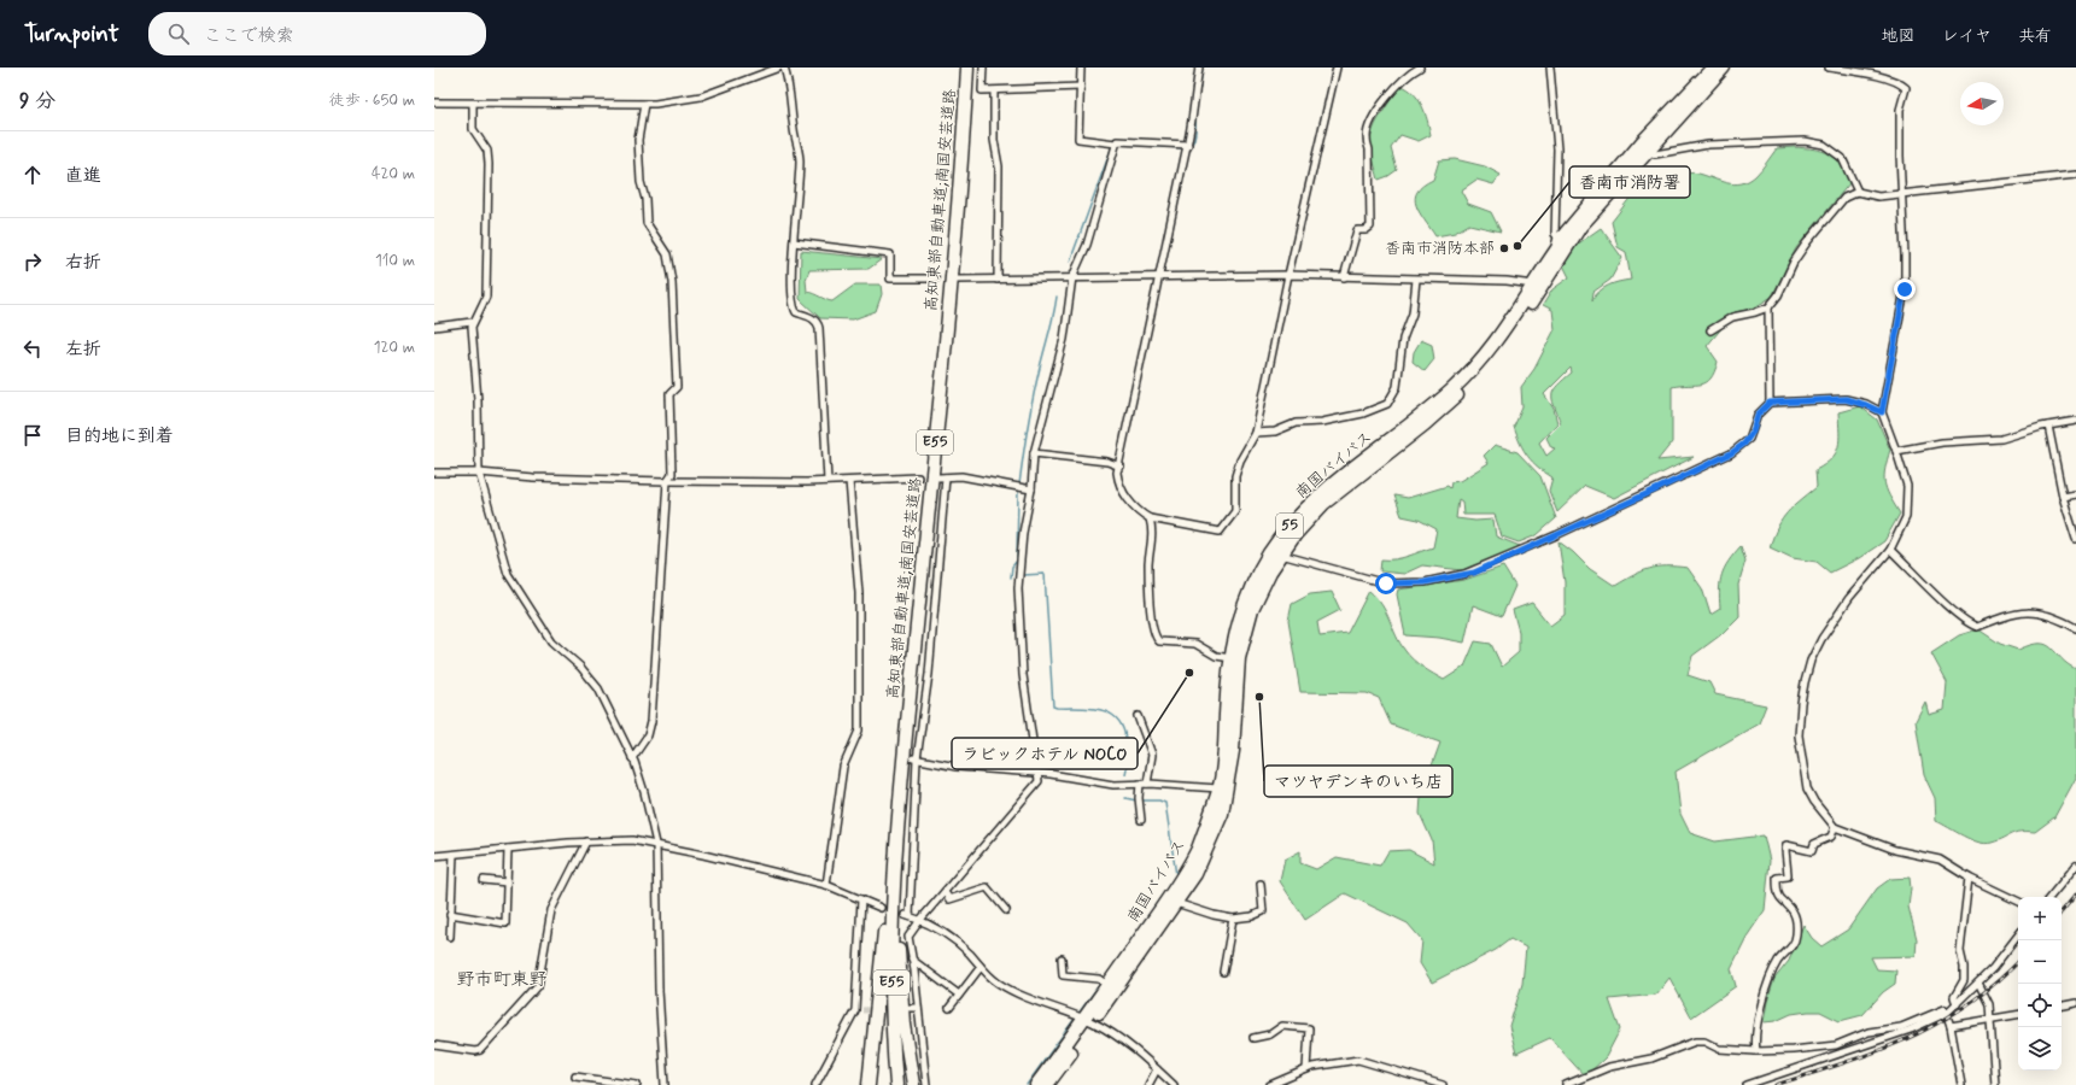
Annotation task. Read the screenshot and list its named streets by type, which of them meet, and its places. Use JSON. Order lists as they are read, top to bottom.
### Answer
{
  "streets": {
    "highway": [
      "高知東部自動車道;南国安芸道路",
      "E55",
      "南国バイパス",
      "55"
    ]
  },
  "districts": ["野市町東野"],
  "places": [
    "香南市消防署",
    "香南市消防本部",
    "ラビックホテル NOCO",
    "マツヤデンキのいち店"
  ],
  "north": "left",
  "page": {
    "header": "Turnpoint",
    "search": "ここで検索",
    "nav": ["地図", "レイヤ", "共有"],
    "heading": ["9 分", "徒歩 · 650 m"],
    "list": [
      ["直進", "420 m"],
      ["右折", "110 m"],
      ["左折", "120 m"],
      "目的地に到着"
    ],
    "map_buttons": ["+", "−"]
  }
}
